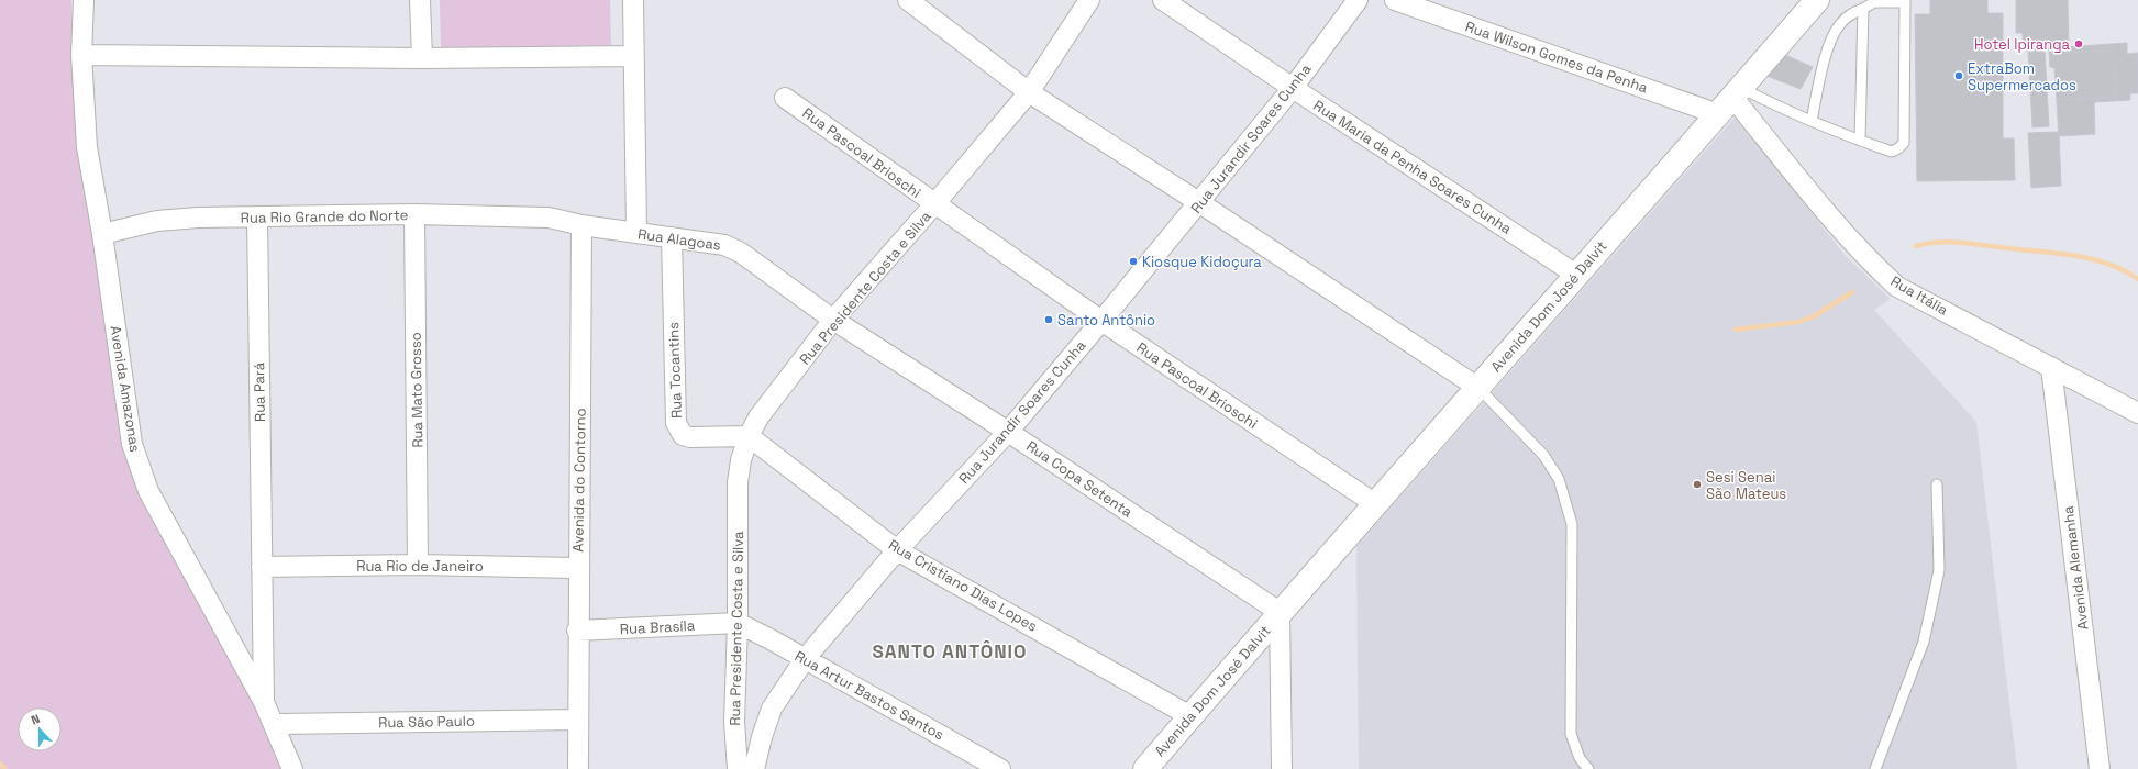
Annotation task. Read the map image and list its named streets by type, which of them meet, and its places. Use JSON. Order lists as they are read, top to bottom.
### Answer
{
  "streets": {
    "street": [
      "Rua Wilson Gomes da Penha",
      "Rua Jurandir Soares Cunha",
      "Rua Pascoal Brioschi",
      "Rua Maria da Penha Soares Cunha",
      "Rua Rio Grande do Norte",
      "Rua Alagoas",
      "Rua Presidente Costa e Silva",
      "Rua Itália",
      "Avenida Dom José Dalvit",
      "Rua Tocantins",
      "Avenida Amazonas",
      "Rua Mato Grosso",
      "Rua Pará",
      "Rua Copa Setenta",
      "Avenida do Contorno",
      "Rua Rio de Janeiro",
      "Avenida Alemanha",
      "Rua Cristiano Dias Lopes",
      "Rua Brasíla",
      "Rua Artur Bastos Santos",
      "Rua São Paulo"
    ]
  },
  "crossings": [
    ["Rua Wilson Gomes da Penha", "Rua Itália"],
    ["Rua Wilson Gomes da Penha", "Avenida Dom José Dalvit"],
    ["Rua Jurandir Soares Cunha", "Rua Pascoal Brioschi"],
    ["Rua Jurandir Soares Cunha", "Rua Maria da Penha Soares Cunha"],
    ["Rua Jurandir Soares Cunha", "Rua Copa Setenta"],
    ["Rua Jurandir Soares Cunha", "Rua Cristiano Dias Lopes"],
    ["Rua Jurandir Soares Cunha", "Rua Artur Bastos Santos"],
    ["Rua Pascoal Brioschi", "Rua Presidente Costa e Silva"],
    ["Rua Pascoal Brioschi", "Avenida Dom José Dalvit"],
    ["Rua Maria da Penha Soares Cunha", "Avenida Dom José Dalvit"],
    ["Rua Rio Grande do Norte", "Rua Alagoas"],
    ["Rua Rio Grande do Norte", "Avenida Amazonas"],
    ["Rua Rio Grande do Norte", "Rua Mato Grosso"],
    ["Rua Rio Grande do Norte", "Rua Pará"],
    ["Rua Rio Grande do Norte", "Avenida do Contorno"],
    ["Rua Alagoas", "Rua Presidente Costa e Silva"],
    ["Rua Alagoas", "Rua Tocantins"],
    ["Rua Alagoas", "Rua Copa Setenta"],
    ["Rua Alagoas", "Avenida do Contorno"],
    ["Rua Presidente Costa e Silva", "Rua Tocantins"],
    ["Rua Presidente Costa e Silva", "Rua Copa Setenta"],
    ["Rua Presidente Costa e Silva", "Rua Cristiano Dias Lopes"],
    ["Rua Presidente Costa e Silva", "Rua Brasíla"],
    ["Rua Presidente Costa e Silva", "Rua Artur Bastos Santos"],
    ["Rua Itália", "Avenida Dom José Dalvit"],
    ["Rua Itália", "Avenida Alemanha"],
    ["Avenida Dom José Dalvit", "Rua Copa Setenta"],
    ["Avenida Dom José Dalvit", "Rua Cristiano Dias Lopes"],
    ["Rua Tocantins", "Rua Cristiano Dias Lopes"],
    ["Avenida Amazonas", "Rua Pará"],
    ["Avenida Amazonas", "Rua São Paulo"],
    ["Rua Mato Grosso", "Rua Rio de Janeiro"],
    ["Rua Pará", "Rua Rio de Janeiro"],
    ["Avenida do Contorno", "Rua Rio de Janeiro"],
    ["Avenida do Contorno", "Rua Brasíla"],
    ["Avenida do Contorno", "Rua São Paulo"],
    ["Rua Brasíla", "Rua Artur Bastos Santos"]
  ],
  "districts": ["SANTO ANTÔNIO"],
  "places": [
    "Hotel Ipiranga",
    "ExtraBom Supermercados",
    "Kiosque Kidoçura",
    "Santo Antônio",
    "Sesi Senai São Mateus"
  ],
  "north": "top"
}
